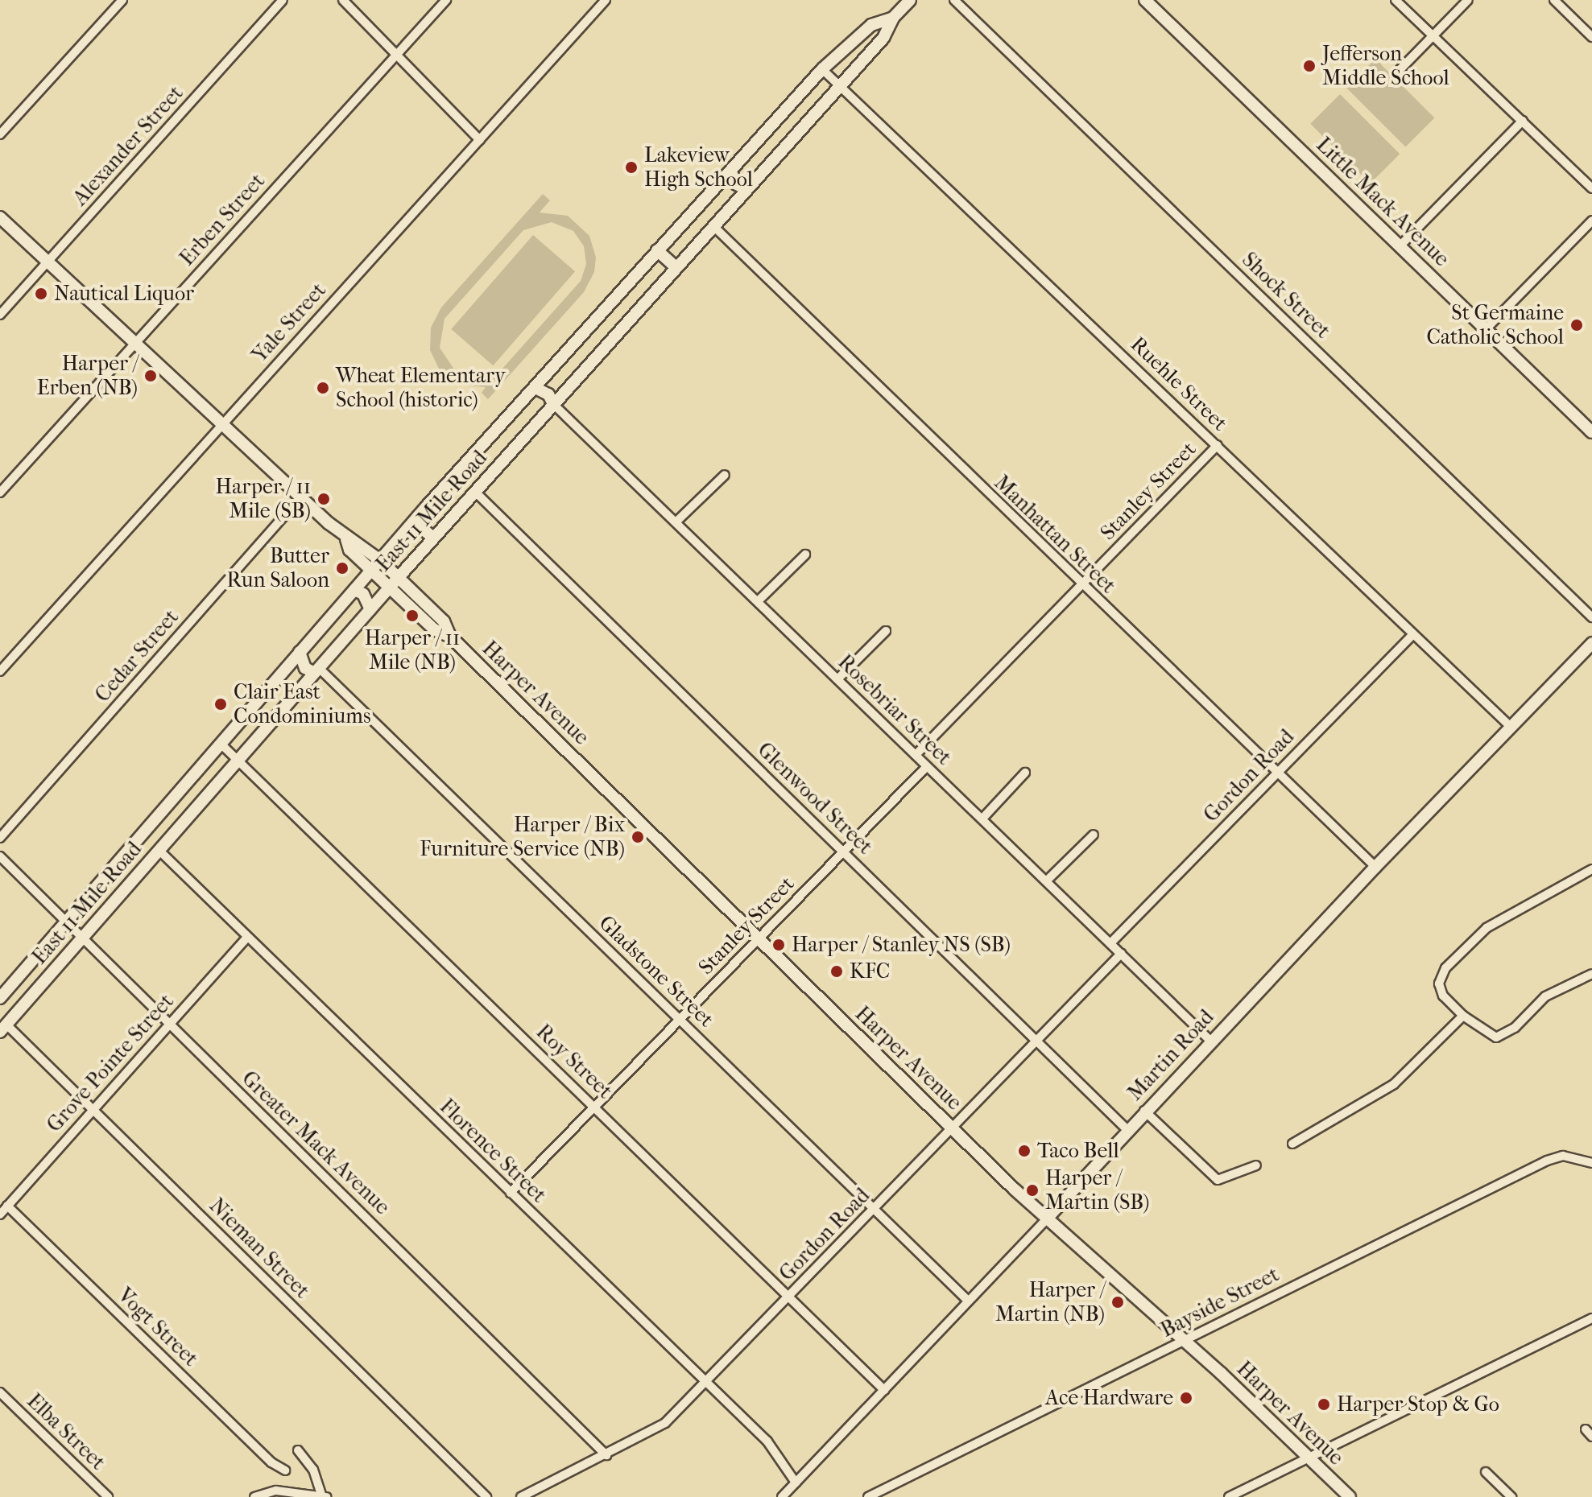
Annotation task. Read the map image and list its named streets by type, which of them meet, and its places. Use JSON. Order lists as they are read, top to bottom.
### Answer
{
  "streets": {
    "main road": [
      "Little Mack Avenue",
      "East 11 Mile Road",
      "Harper Avenue",
      "Martin Road"
    ],
    "street": [
      "Alexander Street",
      "Erben Street",
      "Shock Street",
      "Yale Street",
      "Ruehle Street",
      "Stanley Street",
      "Manhattan Street",
      "Cedar Street",
      "Rosebriar Street",
      "Gordon Road",
      "Glenwood Street",
      "Gladstone Street",
      "Roy Street",
      "Grove Pointe Street",
      "Greater Mack Avenue",
      "Florence Street",
      "Nieman Street",
      "Bayside Street",
      "Vogt Street",
      "Elba Street"
    ]
  },
  "crossings": [
    ["Alexander Street", "Harper Avenue"],
    ["Erben Street", "Harper Avenue"],
    ["Yale Street", "Harper Avenue"],
    ["Ruehle Street", "Stanley Street"],
    ["Ruehle Street", "East 11 Mile Road"],
    ["Ruehle Street", "Gordon Road"],
    ["Ruehle Street", "Martin Road"],
    ["Stanley Street", "Manhattan Street"],
    ["Stanley Street", "Harper Avenue"],
    ["Stanley Street", "Rosebriar Street"],
    ["Stanley Street", "Glenwood Street"],
    ["Stanley Street", "Gladstone Street"],
    ["Stanley Street", "Roy Street"],
    ["Stanley Street", "Florence Street"],
    ["East 11 Mile Road", "Manhattan Street"],
    ["East 11 Mile Road", "Harper Avenue"],
    ["East 11 Mile Road", "Rosebriar Street"],
    ["East 11 Mile Road", "Glenwood Street"],
    ["East 11 Mile Road", "Gladstone Street"],
    ["East 11 Mile Road", "Roy Street"],
    ["East 11 Mile Road", "Greater Mack Avenue"],
    ["East 11 Mile Road", "Florence Street"],
    ["East 11 Mile Road", "Nieman Street"],
    ["Manhattan Street", "Gordon Road"],
    ["Manhattan Street", "Martin Road"],
    ["Cedar Street", "Harper Avenue"],
    ["Harper Avenue", "Gordon Road"],
    ["Harper Avenue", "Martin Road"],
    ["Harper Avenue", "Bayside Street"],
    ["Rosebriar Street", "Gordon Road"],
    ["Rosebriar Street", "Martin Road"],
    ["Gordon Road", "Glenwood Street"],
    ["Gordon Road", "Gladstone Street"],
    ["Gordon Road", "Roy Street"],
    ["Gordon Road", "Greater Mack Avenue"],
    ["Gordon Road", "Florence Street"],
    ["Glenwood Street", "Martin Road"],
    ["Gladstone Street", "Martin Road"],
    ["Martin Road", "Roy Street"],
    ["Martin Road", "Florence Street"],
    ["Grove Pointe Street", "Greater Mack Avenue"],
    ["Grove Pointe Street", "Florence Street"],
    ["Grove Pointe Street", "Nieman Street"],
    ["Grove Pointe Street", "Vogt Street"]
  ],
  "places": [
    "Jefferson Middle School",
    "Lakeview High School",
    "Nautical Liquor",
    "St Germaine Catholic School",
    "Harper / Erben (NB)",
    "Wheat Elementary School (historic)",
    "Harper / 11 Mile (SB)",
    "Butter Run Saloon",
    "Harper / 11 Mile (NB)",
    "Clair East Condominiums",
    "Harper / Bix Furniture Service (NB)",
    "Harper / Stanley NS (SB)",
    "KFC",
    "Taco Bell",
    "Harper / Martin (SB)",
    "Harper / Martin (NB)",
    "Ace Hardware",
    "Harper Stop & Go"
  ]
}
